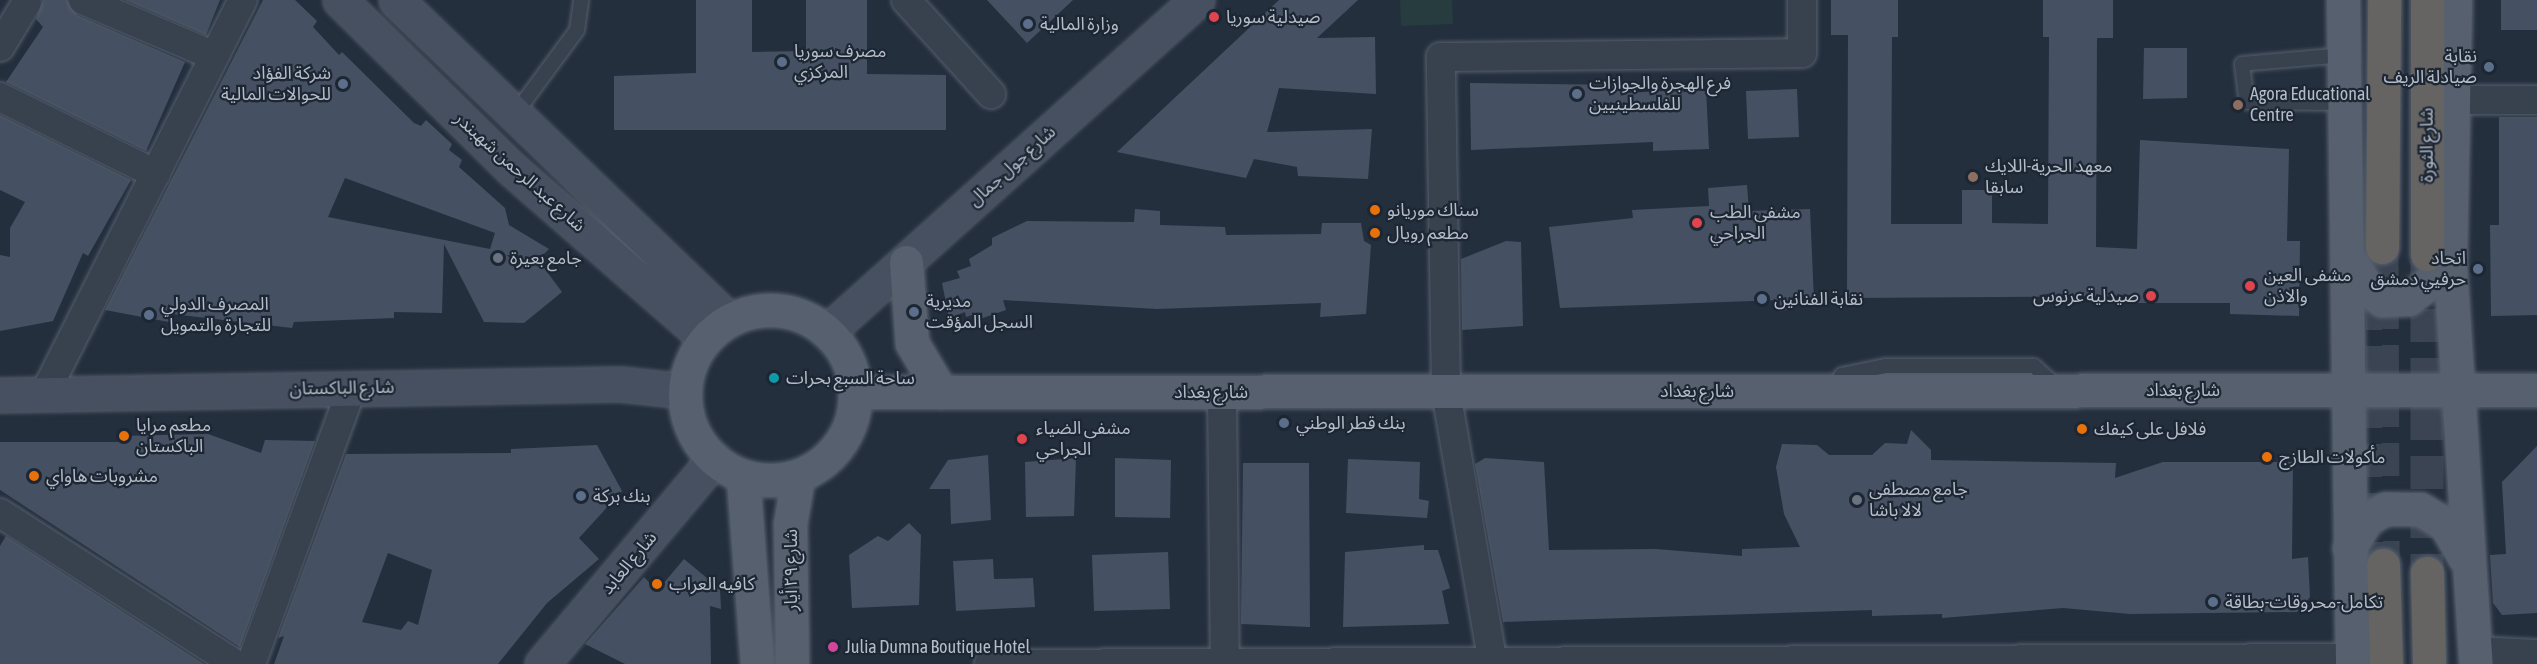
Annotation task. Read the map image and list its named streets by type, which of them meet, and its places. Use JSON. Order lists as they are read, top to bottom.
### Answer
{
  "streets": {
    "highway": ["شارع الثورة"],
    "main road": [
      "شارع جول جمال",
      "شارع عبد الرحمن شهبندر",
      "شارع الباكستان",
      "شارع بغداد",
      "شارع العابد",
      "شارع ٢٩ أيار"
    ]
  },
  "crossings": [
    ["شارع جول جمال", "شارع عبد الرحمن شهبندر"],
    ["شارع جول جمال", "شارع الباكستان"],
    ["شارع جول جمال", "شارع بغداد"],
    ["شارع جول جمال", "شارع العابد"],
    ["شارع جول جمال", "شارع ٢٩ أيار"],
    ["شارع عبد الرحمن شهبندر", "شارع الباكستان"],
    ["شارع عبد الرحمن شهبندر", "شارع بغداد"],
    ["شارع عبد الرحمن شهبندر", "شارع العابد"],
    ["شارع عبد الرحمن شهبندر", "شارع ٢٩ أيار"],
    ["شارع الباكستان", "شارع بغداد"],
    ["شارع الباكستان", "شارع العابد"],
    ["شارع الباكستان", "شارع ٢٩ أيار"],
    ["شارع بغداد", "شارع العابد"],
    ["شارع بغداد", "شارع ٢٩ أيار"],
    ["شارع العابد", "شارع ٢٩ أيار"]
  ],
  "places": [
    "صيدلية سوريا",
    "وزارة المالية",
    "مصرف سوريا المركزي",
    "نقابة صيادلة الريف",
    "شركة الفؤاد للحوالات المالية",
    "فرع الهجرة والجوازات للفلسطينيين",
    "Agora Educational Centre",
    "معهد الحرية-اللايك سابقا",
    "سناك موريانو",
    "مشفى الطب الجراحي",
    "مطعم رويال",
    "جامع بعيرة",
    "اتحاد حرفيي دمشق",
    "مشفى العين والاذن",
    "صيدلية عرنوس",
    "نقابة الفنانين",
    "مديرية السجل المؤقت",
    "المصرف الدولي للتجارة والتمويل",
    "ساحة السبع بحرات",
    "بنك قطر الوطني",
    "فلافل على كيفك",
    "مطعم مرايا الباكستان",
    "مشفى الضياء الجراحي",
    "مأكولات الطازج",
    "مشروبات هاواي",
    "بنك بركة",
    "جامع مصطفى لالا باشا",
    "كافيه العراب",
    "تكامل-محروقات-بطاقة",
    "Julia Dumna Boutique Hotel"
  ]
}
